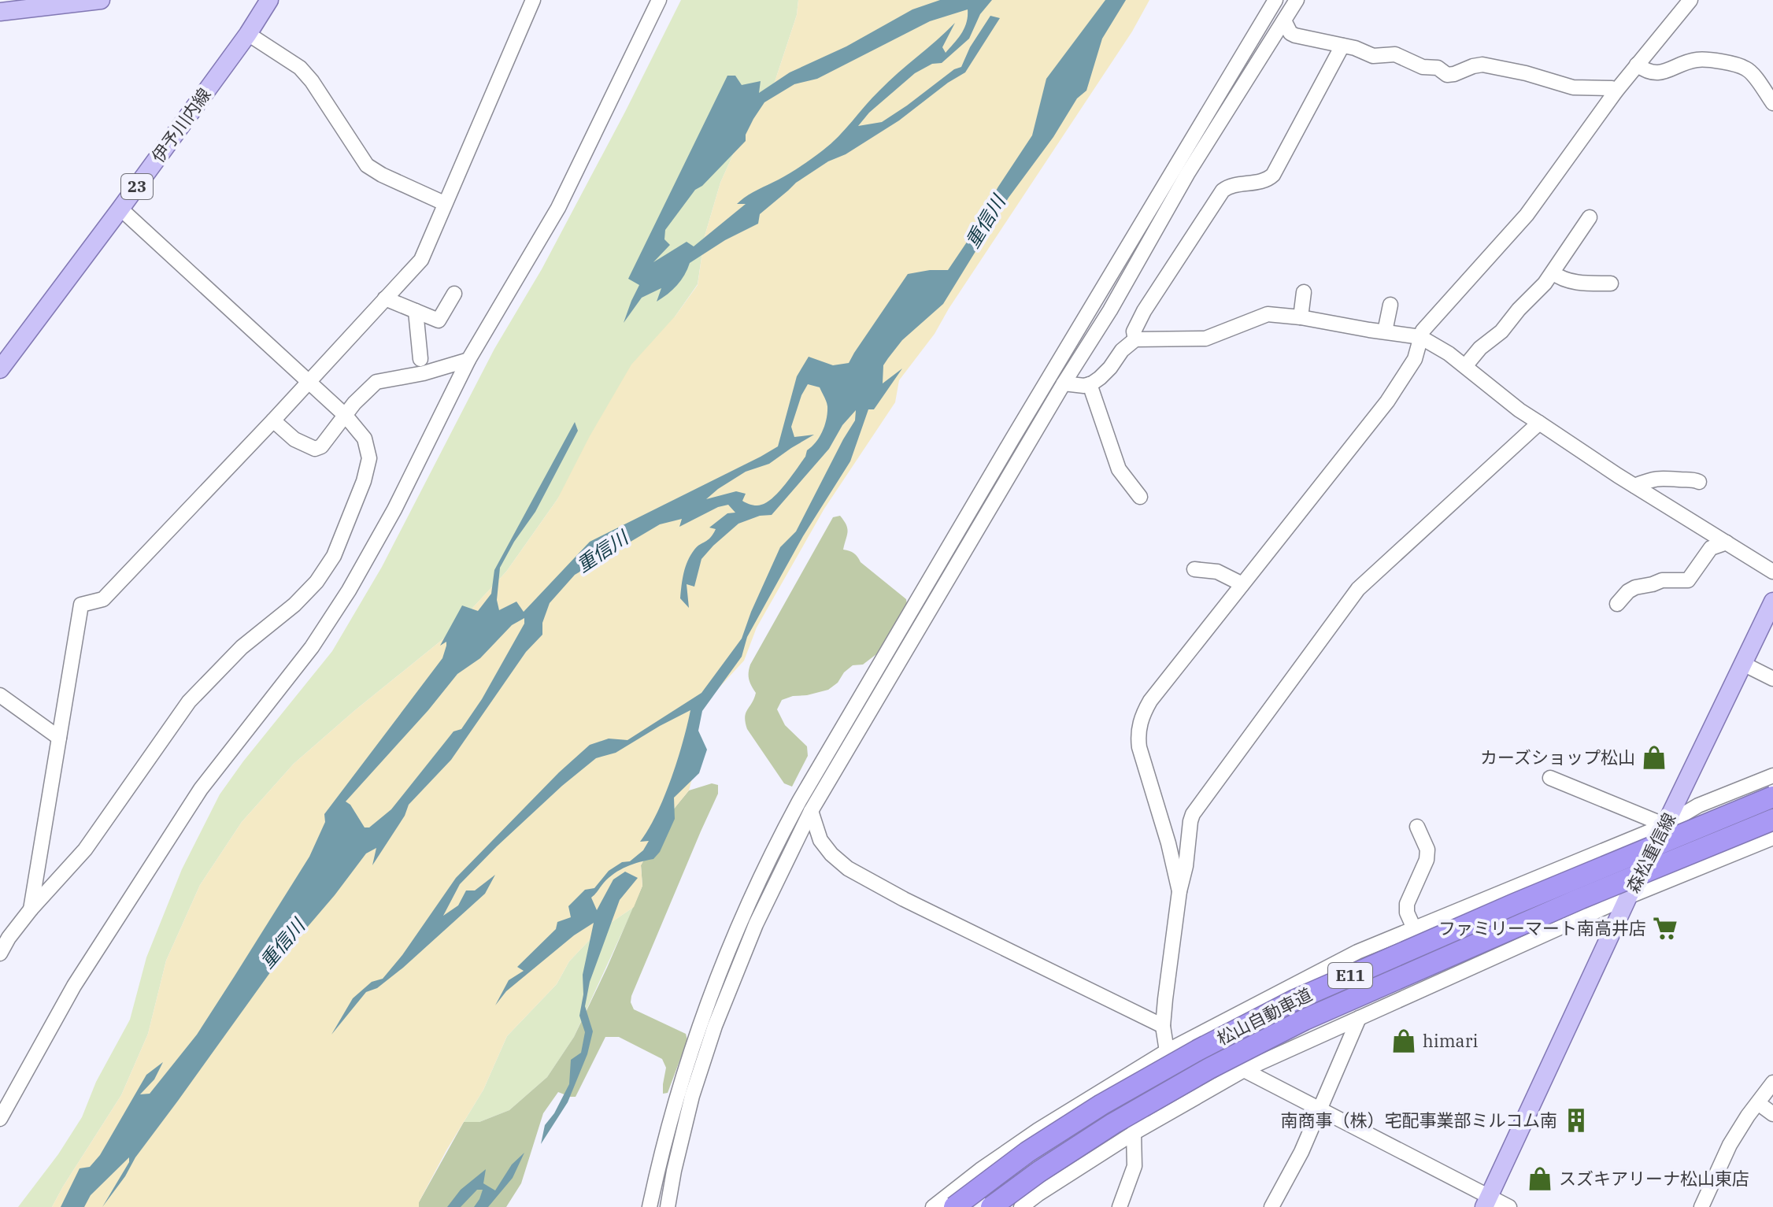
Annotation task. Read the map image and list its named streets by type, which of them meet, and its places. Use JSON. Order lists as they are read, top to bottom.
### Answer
{
  "streets": {
    "highway": ["E11", "松山自動車道"],
    "main road": ["伊予川内線", "23", "森松重信線"]
  },
  "water": ["重信川"],
  "places": {
    "shop": ["カーズショップ松山", "himari", "スズキアリーナ松山東店"],
    "supermarket": ["ファミリーマート南高井店"],
    "building": ["南商事（株）宅配事業部ミルコム南"]
  }
}
